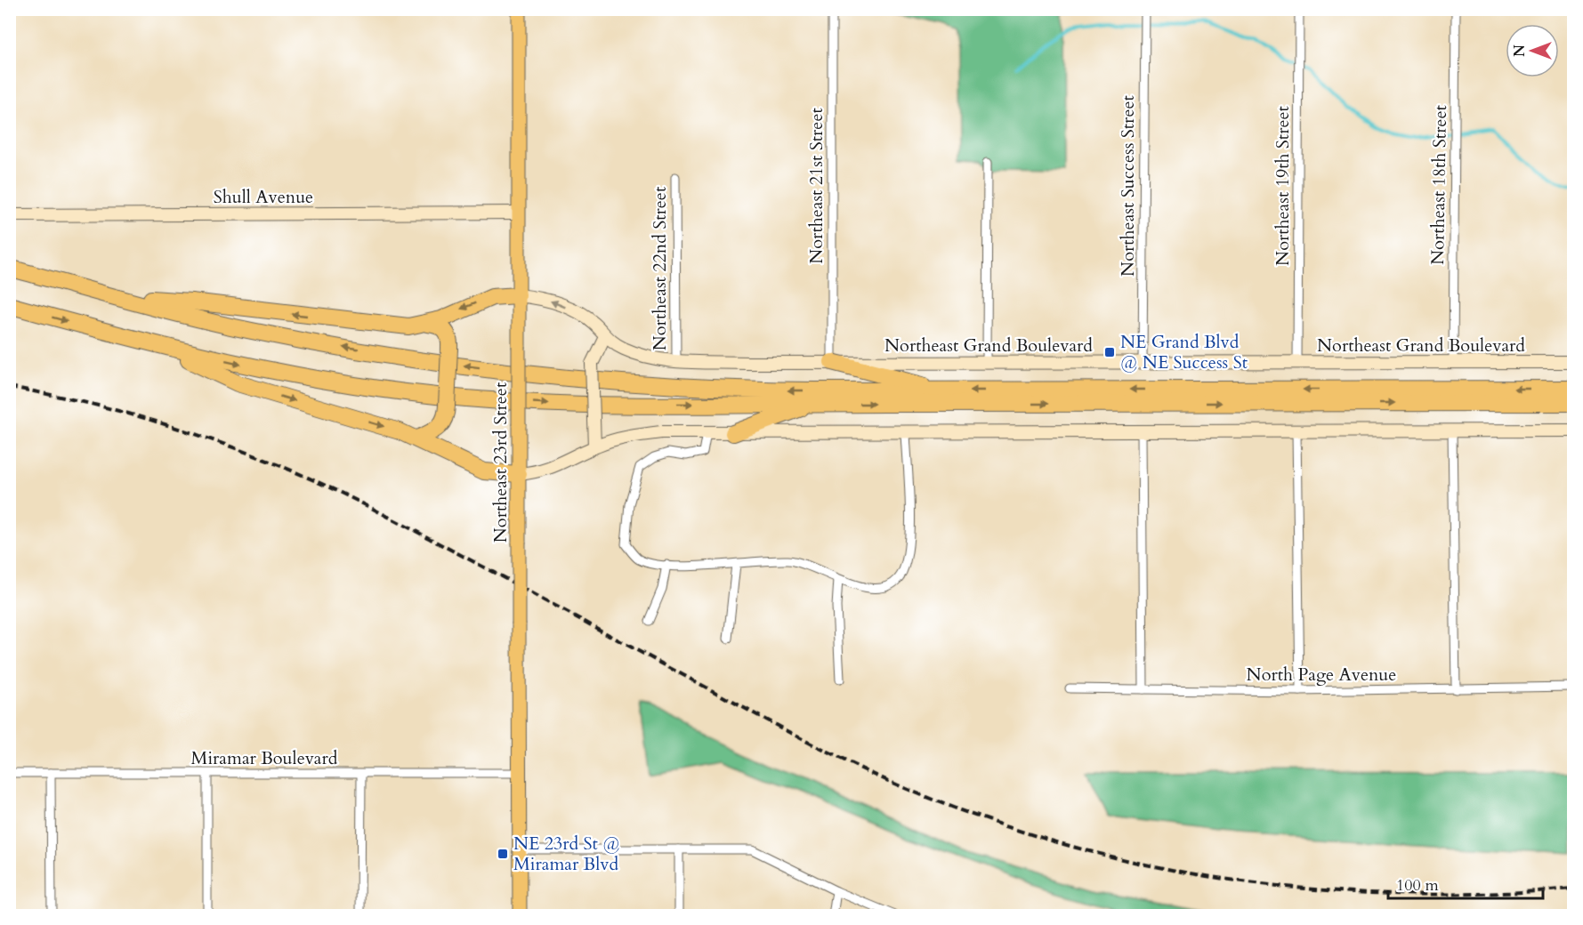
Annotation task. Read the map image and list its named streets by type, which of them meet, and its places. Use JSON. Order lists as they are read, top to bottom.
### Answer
{
  "streets": {
    "main road": ["Shull Avenue", "Northeast Grand Boulevard", "Northeast 23rd Street"],
    "street": [
      "Northeast 18th Street",
      "Northeast 21st Street",
      "Northeast Success Street",
      "Northeast 19th Street",
      "Northeast 22nd Street",
      "North Page Avenue",
      "Miramar Boulevard"
    ]
  },
  "crossings": [
    ["Northeast 18th Street", "Northeast Grand Boulevard"],
    ["Northeast 21st Street", "Northeast Grand Boulevard"],
    ["Northeast Success Street", "Northeast Grand Boulevard"],
    ["Northeast 19th Street", "Northeast Grand Boulevard"],
    ["Shull Avenue", "Northeast 23rd Street"],
    ["Northeast 22nd Street", "Northeast Grand Boulevard"],
    ["Northeast Grand Boulevard", "Northeast 23rd Street"],
    ["Northeast 23rd Street", "Miramar Boulevard"]
  ],
  "places": {
    "transit": ["NE Grand Blvd @ NE Success St", "NE 23rd St @ Miramar Blvd"]
  },
  "scale_bar": "100 m",
  "north": "left"
}
